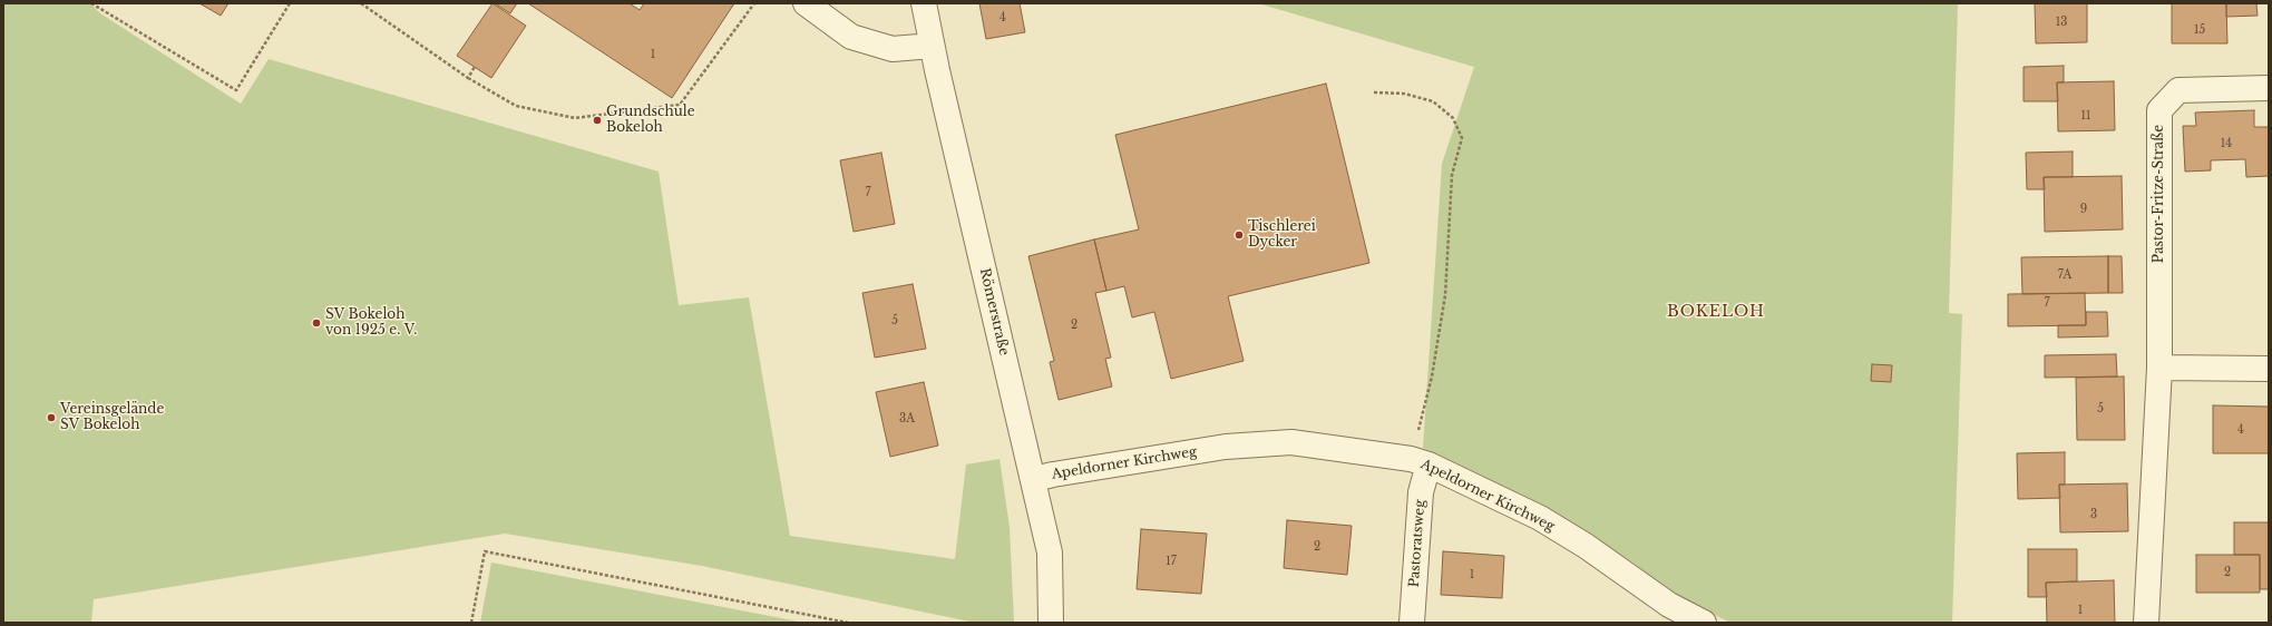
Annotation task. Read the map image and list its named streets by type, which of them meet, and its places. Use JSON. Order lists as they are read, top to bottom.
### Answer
{
  "streets": {
    "street": [
      "Pastor-Fritze-Straße",
      "Römerstraße",
      "Apeldorner Kirchweg",
      "Pastoratsweg"
    ]
  },
  "crossings": [
    ["Römerstraße", "Apeldorner Kirchweg"],
    ["Apeldorner Kirchweg", "Pastoratsweg"]
  ],
  "districts": ["BOKELOH"],
  "places": [
    "Grundschule Bokeloh",
    "Tischlerei Dycker",
    "SV Bokeloh von 1925 e. V.",
    "Vereinsgelände SV Bokeloh"
  ],
  "house_numbers": [
    "4",
    "13",
    "15",
    "1",
    "11",
    "14",
    "7",
    "9",
    "7A",
    "7",
    "5",
    "2",
    "5",
    "3A",
    "4",
    "3",
    "2",
    "17",
    "2",
    "1",
    "1"
  ]
}
